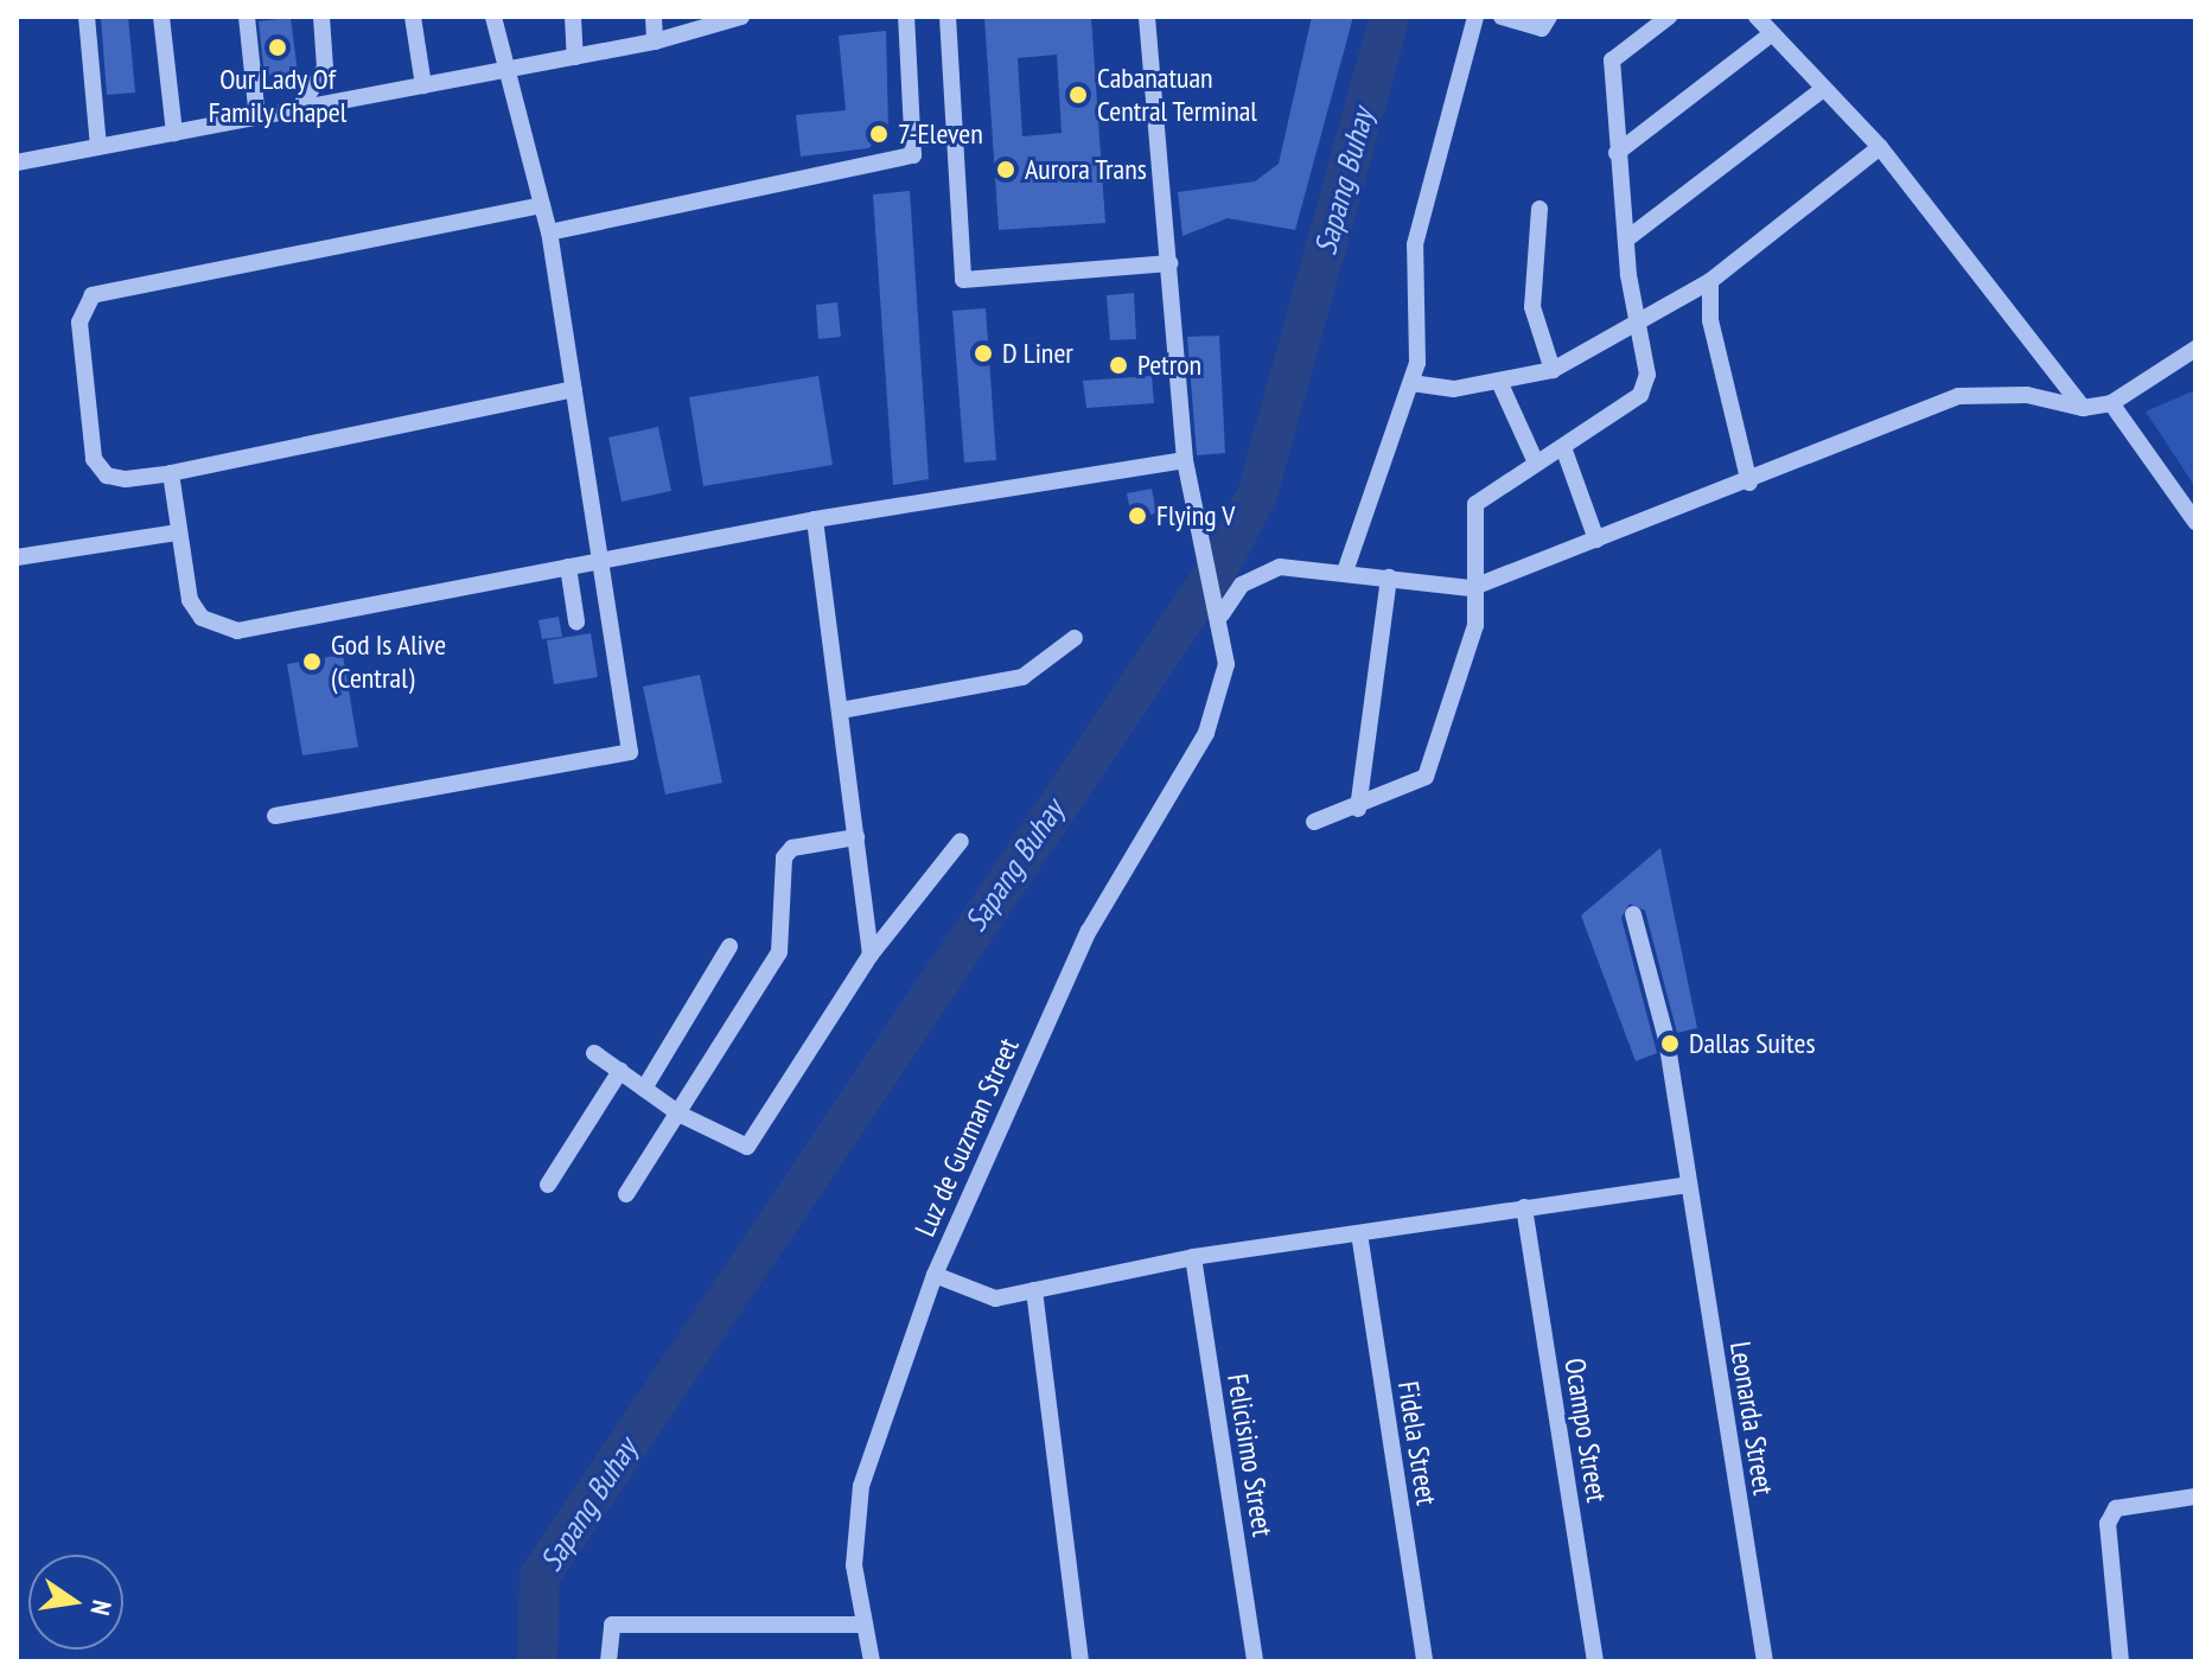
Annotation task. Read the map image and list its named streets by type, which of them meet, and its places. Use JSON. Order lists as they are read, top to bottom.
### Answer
{
  "streets": {
    "street": [
      "Luz de Guzman Street",
      "Leonarda Street",
      "Ocampo Street",
      "Fidela Street",
      "Felicisimo Street"
    ]
  },
  "water": ["Sapang Buhay"],
  "places": [
    "Our Lady Of Family Chapel",
    "Cabanatuan Central Terminal",
    "7-Eleven",
    "Aurora Trans",
    "D Liner",
    "Petron",
    "Flying V",
    "God Is Alive (Central)",
    "Dallas Suites"
  ],
  "north": "right"
}
